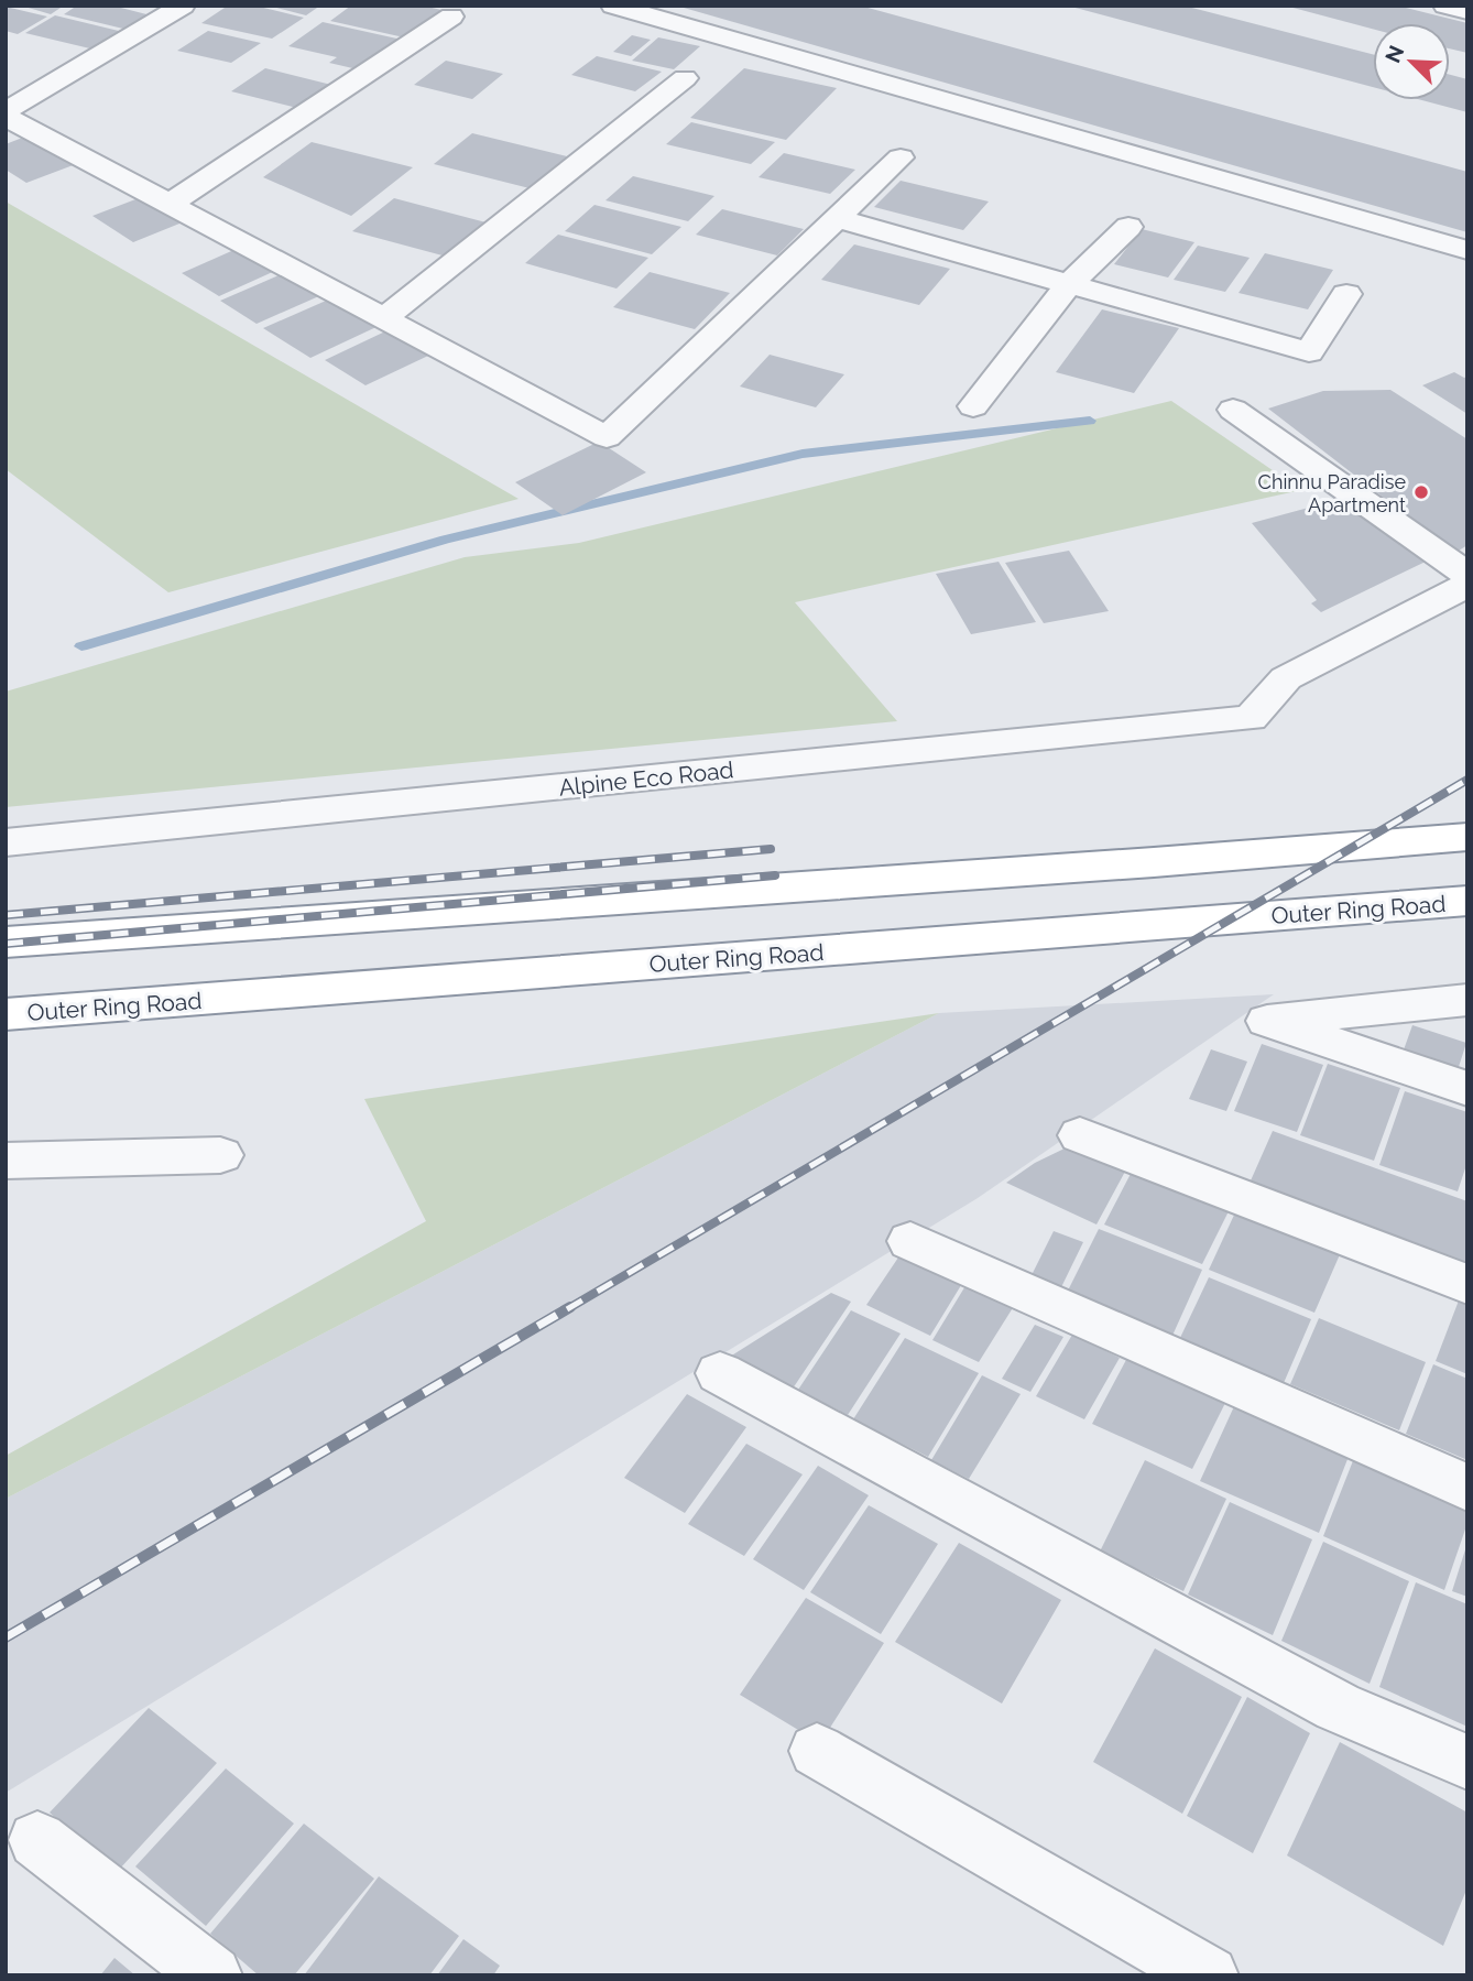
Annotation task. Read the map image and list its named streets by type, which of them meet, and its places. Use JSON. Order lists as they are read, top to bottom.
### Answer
{
  "streets": {
    "highway": ["Outer Ring Road"],
    "street": ["Alpine Eco Road"]
  },
  "places": ["Chinnu Paradise Apartment"],
  "north": "top left"
}
